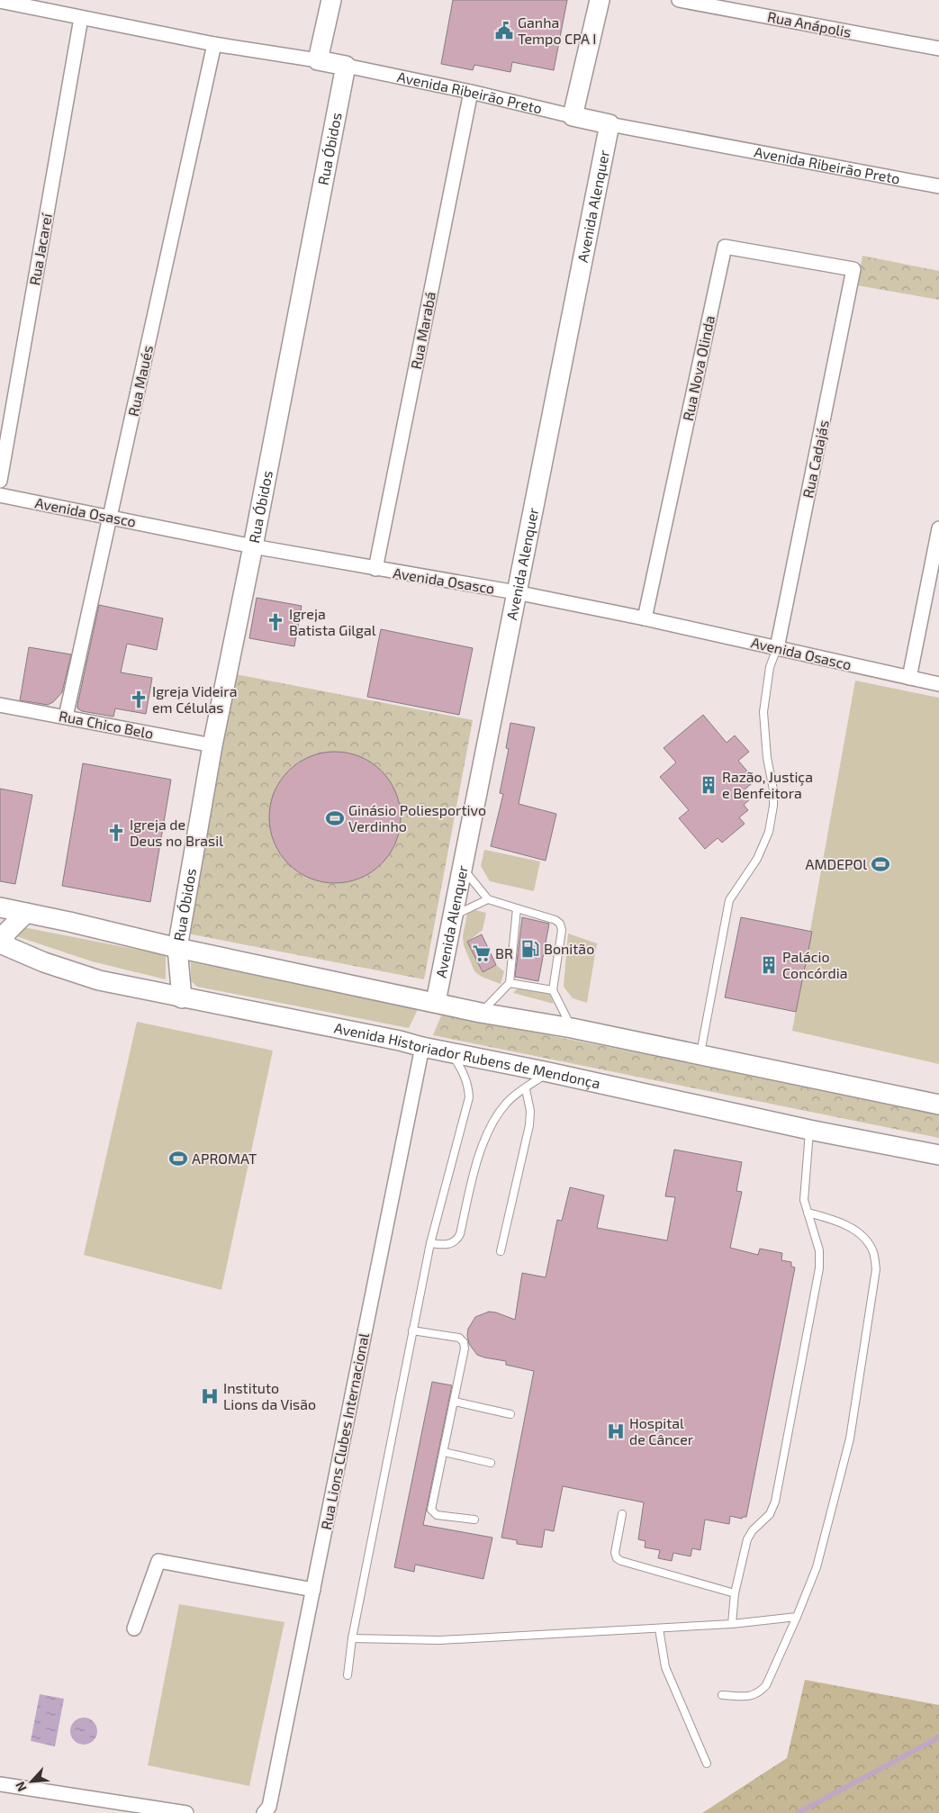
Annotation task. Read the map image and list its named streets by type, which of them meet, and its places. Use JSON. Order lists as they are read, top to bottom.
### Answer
{
  "streets": {
    "street": [
      "Rua Anápolis",
      "Avenida Ribeirão Preto",
      "Rua Óbidos",
      "Avenida Alenquer",
      "Rua Jacareí",
      "Rua Marabá",
      "Rua Nova Olinda",
      "Rua Maués",
      "Rua Cadajás",
      "Avenida Osasco",
      "Rua Chico Belo",
      "Avenida Historiador Rubens de Mendonça",
      "Rua Lions Clubes Internacional"
    ]
  },
  "crossings": [
    ["Avenida Ribeirão Preto", "Rua Óbidos"],
    ["Avenida Ribeirão Preto", "Avenida Alenquer"],
    ["Avenida Ribeirão Preto", "Rua Jacareí"],
    ["Avenida Ribeirão Preto", "Rua Marabá"],
    ["Avenida Ribeirão Preto", "Rua Maués"],
    ["Rua Óbidos", "Avenida Osasco"],
    ["Rua Óbidos", "Rua Chico Belo"],
    ["Rua Óbidos", "Avenida Historiador Rubens de Mendonça"],
    ["Avenida Alenquer", "Avenida Osasco"],
    ["Rua Marabá", "Avenida Osasco"],
    ["Rua Nova Olinda", "Rua Cadajás"],
    ["Rua Nova Olinda", "Avenida Osasco"],
    ["Rua Maués", "Avenida Osasco"],
    ["Rua Maués", "Rua Chico Belo"],
    ["Rua Cadajás", "Avenida Osasco"],
    ["Avenida Historiador Rubens de Mendonça", "Rua Lions Clubes Internacional"]
  ],
  "places": {
    "public building": ["Ganha Tempo CPA I"],
    "church": ["Igreja Batista Gilgal", "Igreja Videira em Células", "Igreja de Deus no Brasil"],
    "building": ["Razão, Justiça e Benfeitora", "Palácio Concórdia"],
    "sports": ["Ginásio Poliesportivo Verdinho", "AMDEPOl", "APROMAT"],
    "fuel station": ["Bonitão"],
    "supermarket": ["BR"],
    "hospital": ["Instituto Lions da Visão", "Hospital de Câncer"]
  },
  "north": "bottom left"
}
